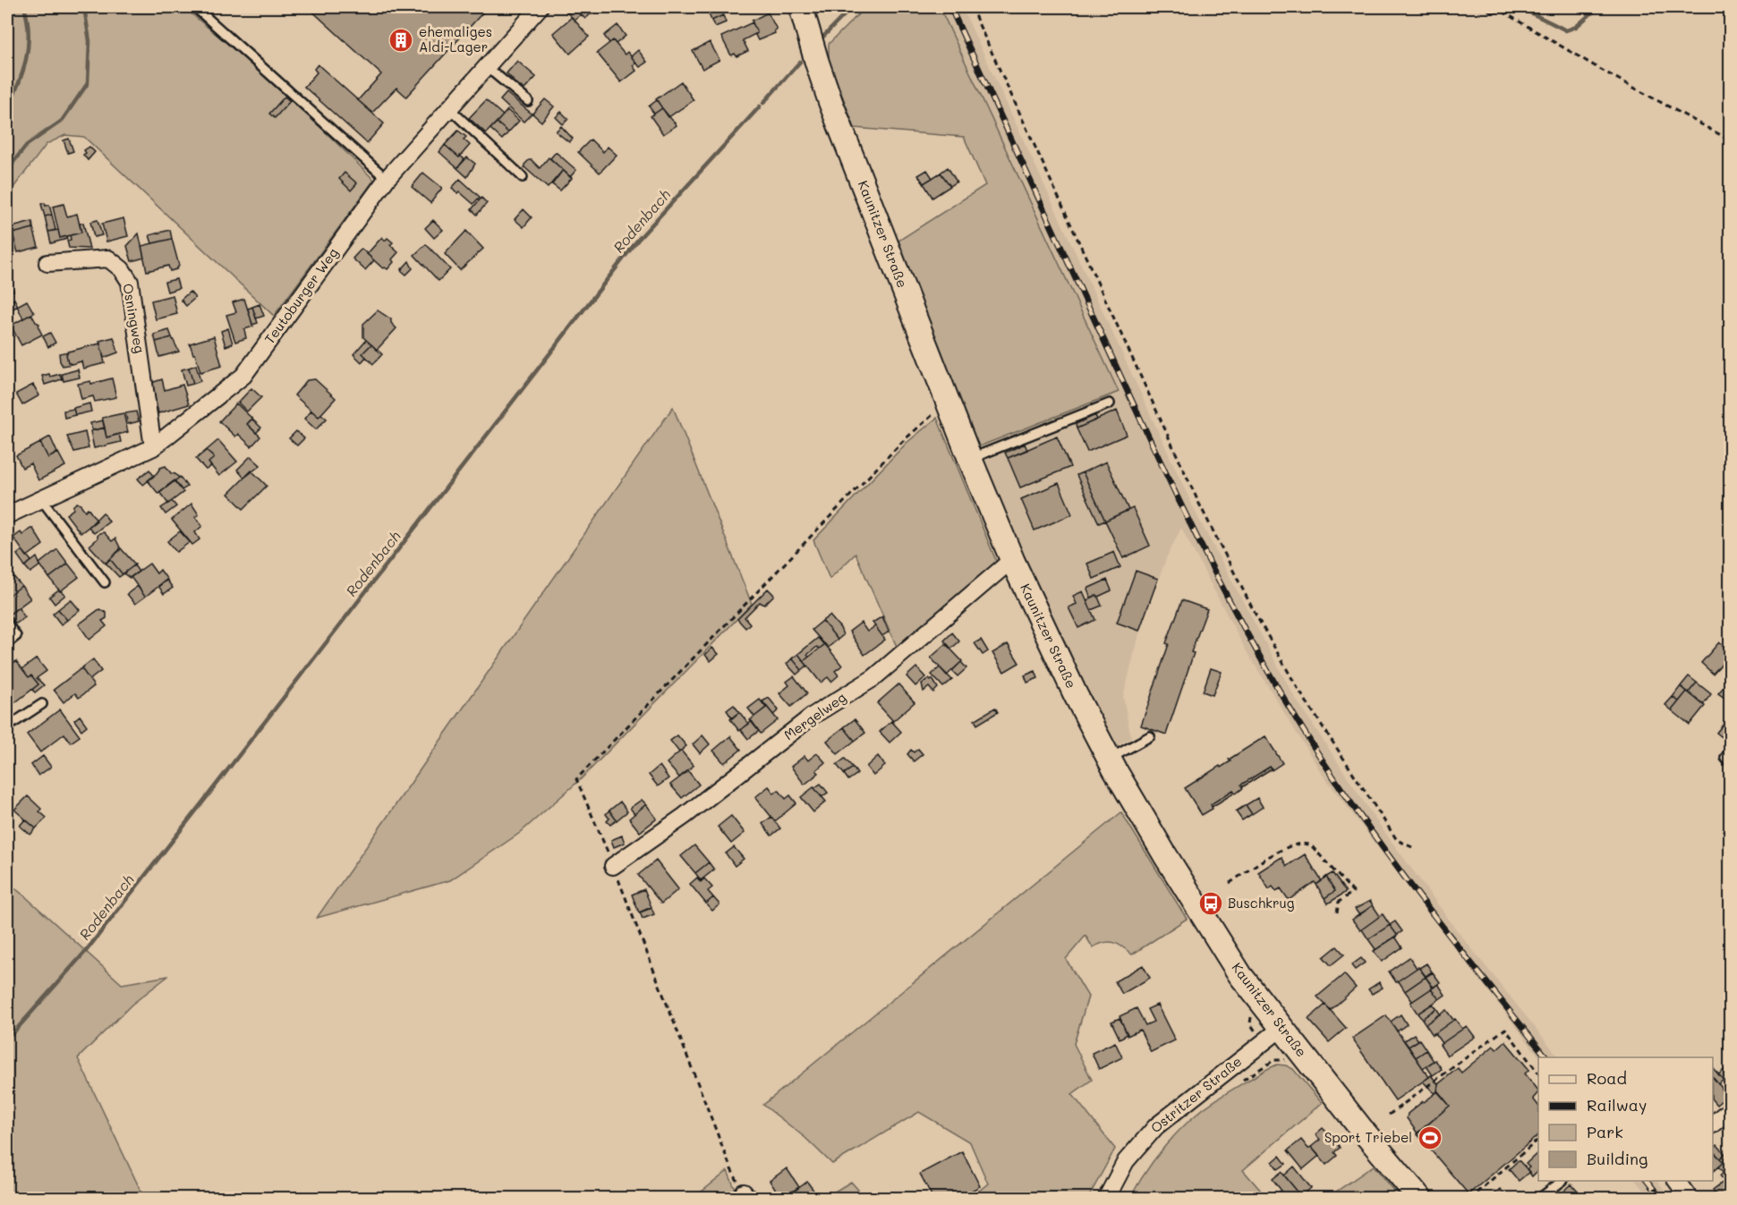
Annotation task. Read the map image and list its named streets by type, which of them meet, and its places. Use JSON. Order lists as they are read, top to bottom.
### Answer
{
  "streets": {
    "street": [
      "Kaunitzer Straße",
      "Teutoburger Weg",
      "Osningweg",
      "Mergelweg",
      "Ostritzer Straße"
    ]
  },
  "crossings": [
    ["Kaunitzer Straße", "Mergelweg"],
    ["Kaunitzer Straße", "Ostritzer Straße"],
    ["Teutoburger Weg", "Osningweg"]
  ],
  "water": ["Rodenbach"],
  "places": {
    "building": ["ehemaliges Aldi-Lager"],
    "bus stop": ["Buschkrug"],
    "sports": ["Sport Triebel"]
  },
  "legend": [
    "Road",
    "Railway",
    "Park",
    "Building"
  ]
}
